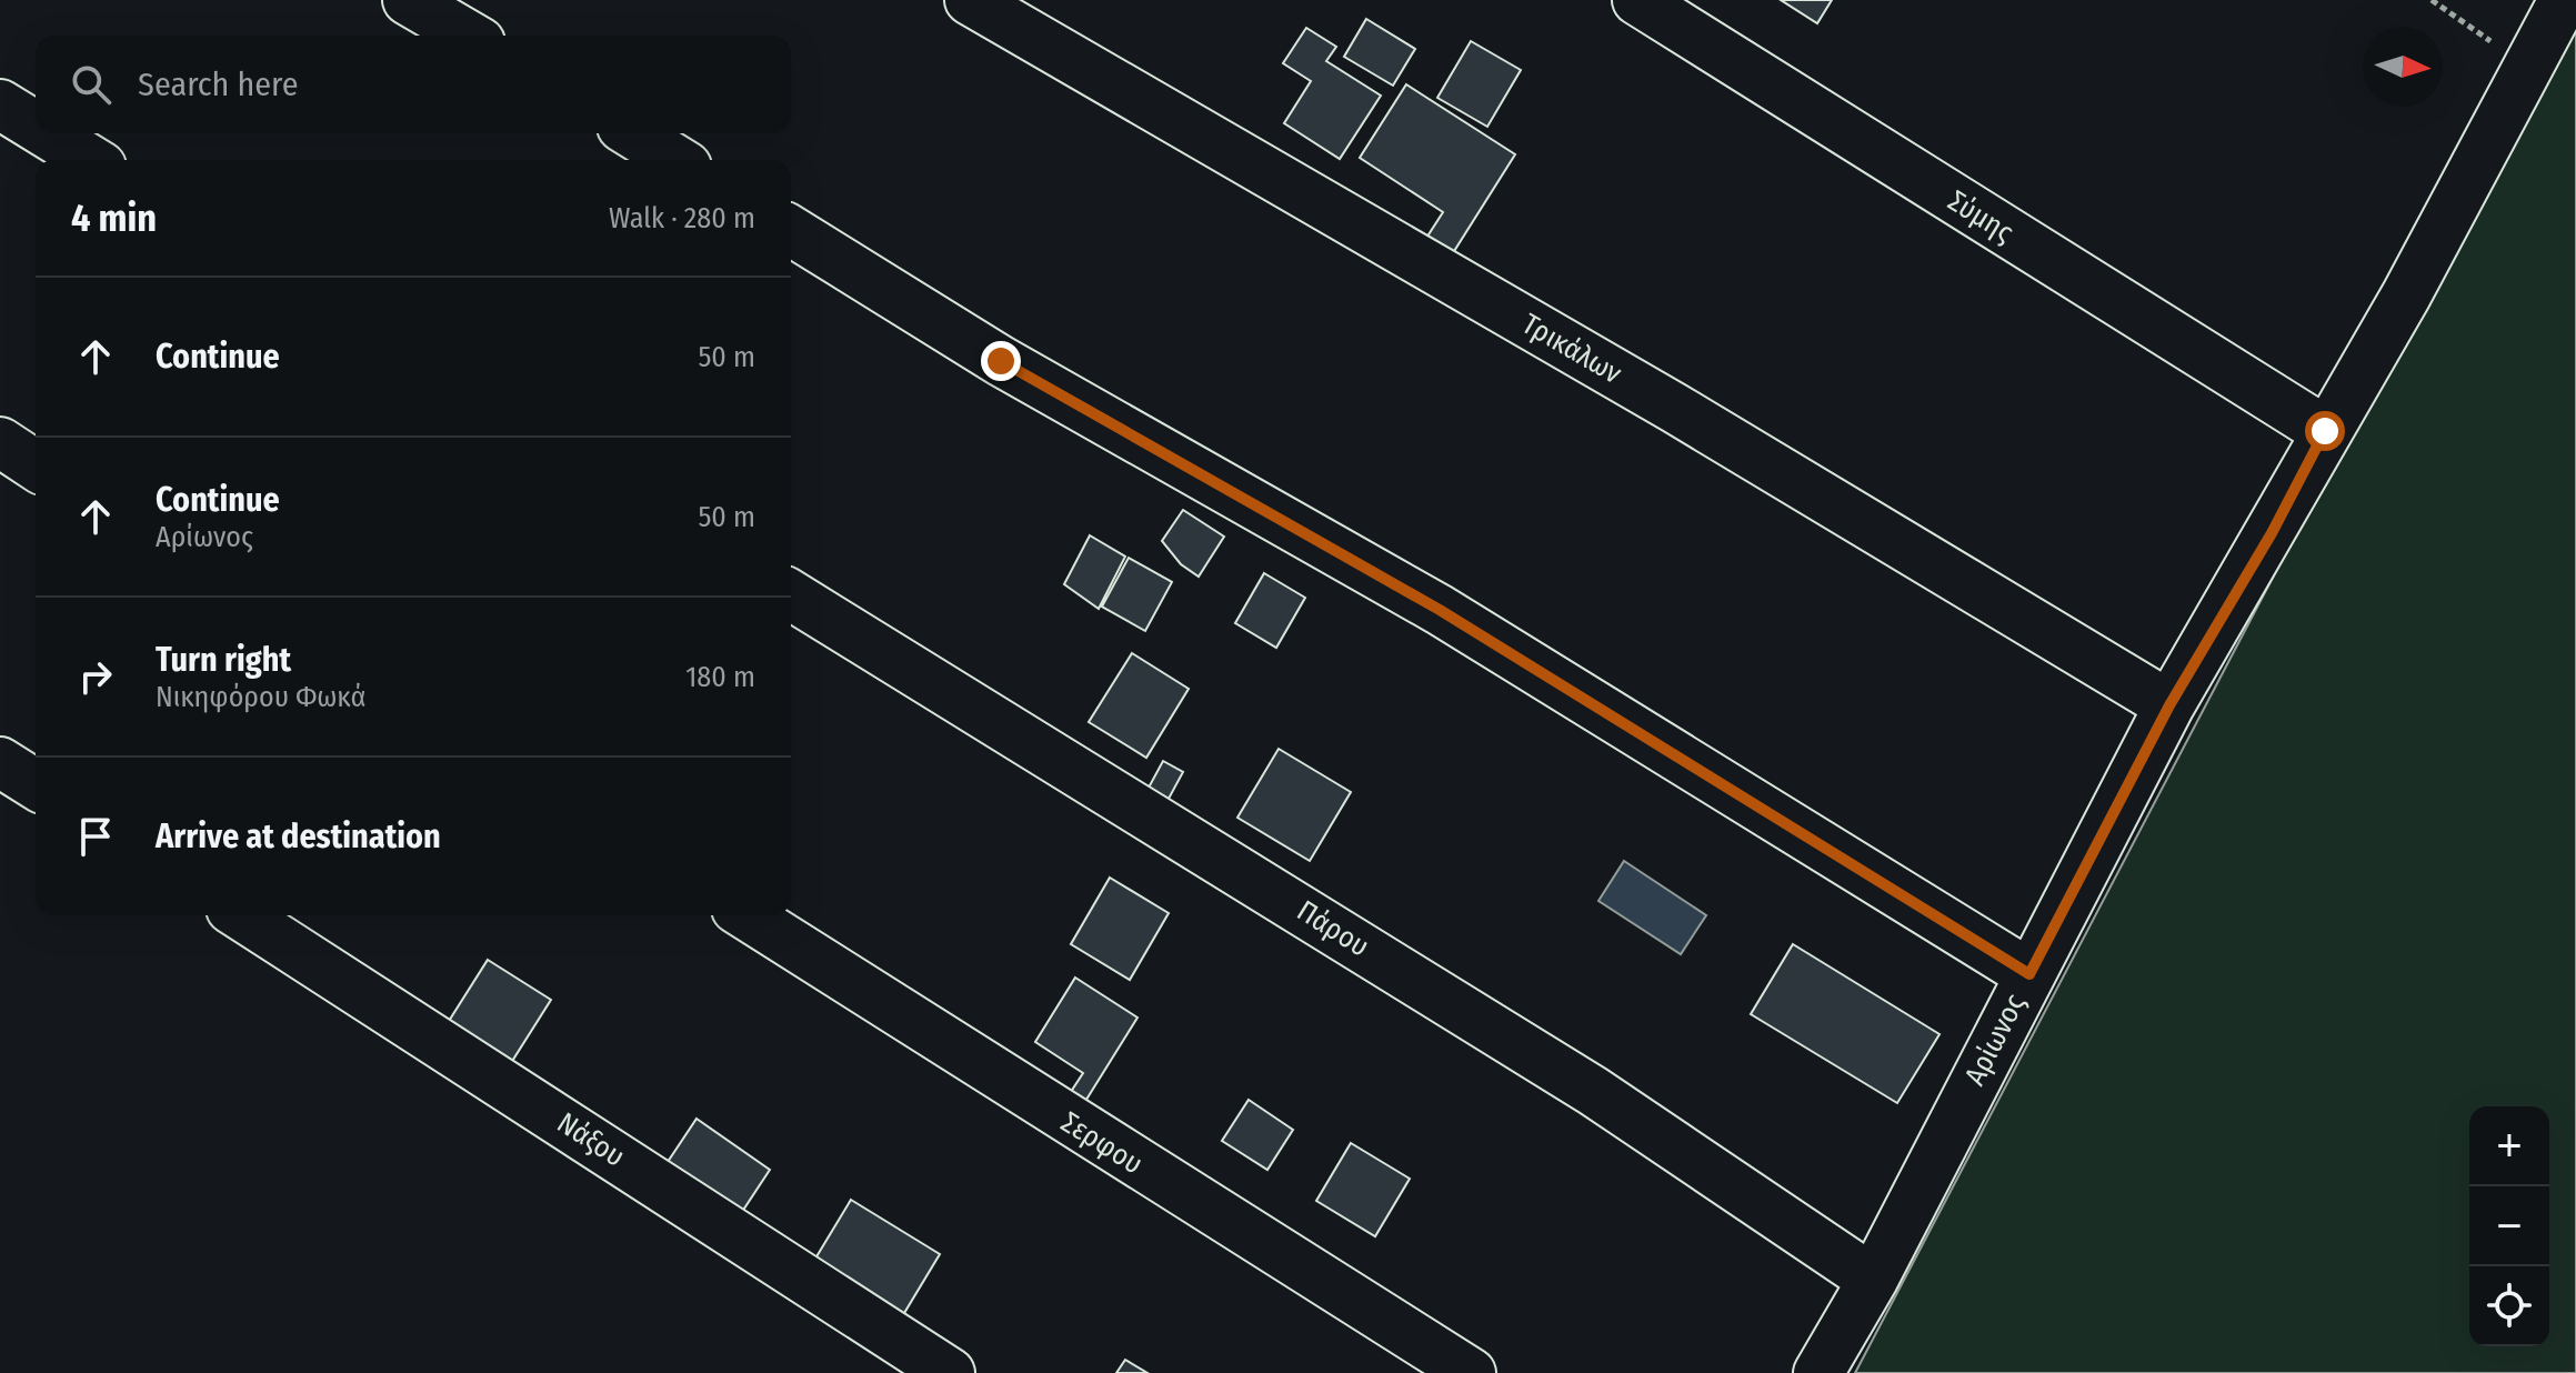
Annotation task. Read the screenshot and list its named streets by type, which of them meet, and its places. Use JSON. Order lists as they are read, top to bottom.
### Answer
{
  "streets": {
    "street": [
      "Σύμης",
      "Τρικάλων",
      "Πάρου",
      "Αρίωνος",
      "Νάξου",
      "Σερφου"
    ]
  },
  "crossings": [
    ["Σύμης", "Αρίωνος"],
    ["Τρικάλων", "Αρίωνος"],
    ["Πάρου", "Αρίωνος"]
  ],
  "north": "right",
  "page": {
    "search": "Search here",
    "heading": ["4 min", "Walk · 280 m"],
    "list": [
      ["Continue", "50 m"],
      ["Continue", "Αρίωνος", "50 m"],
      ["Turn right", "Νικηφόρου Φωκά", "180 m"],
      "Arrive at destination"
    ],
    "map_buttons": ["+", "−"]
  }
}
